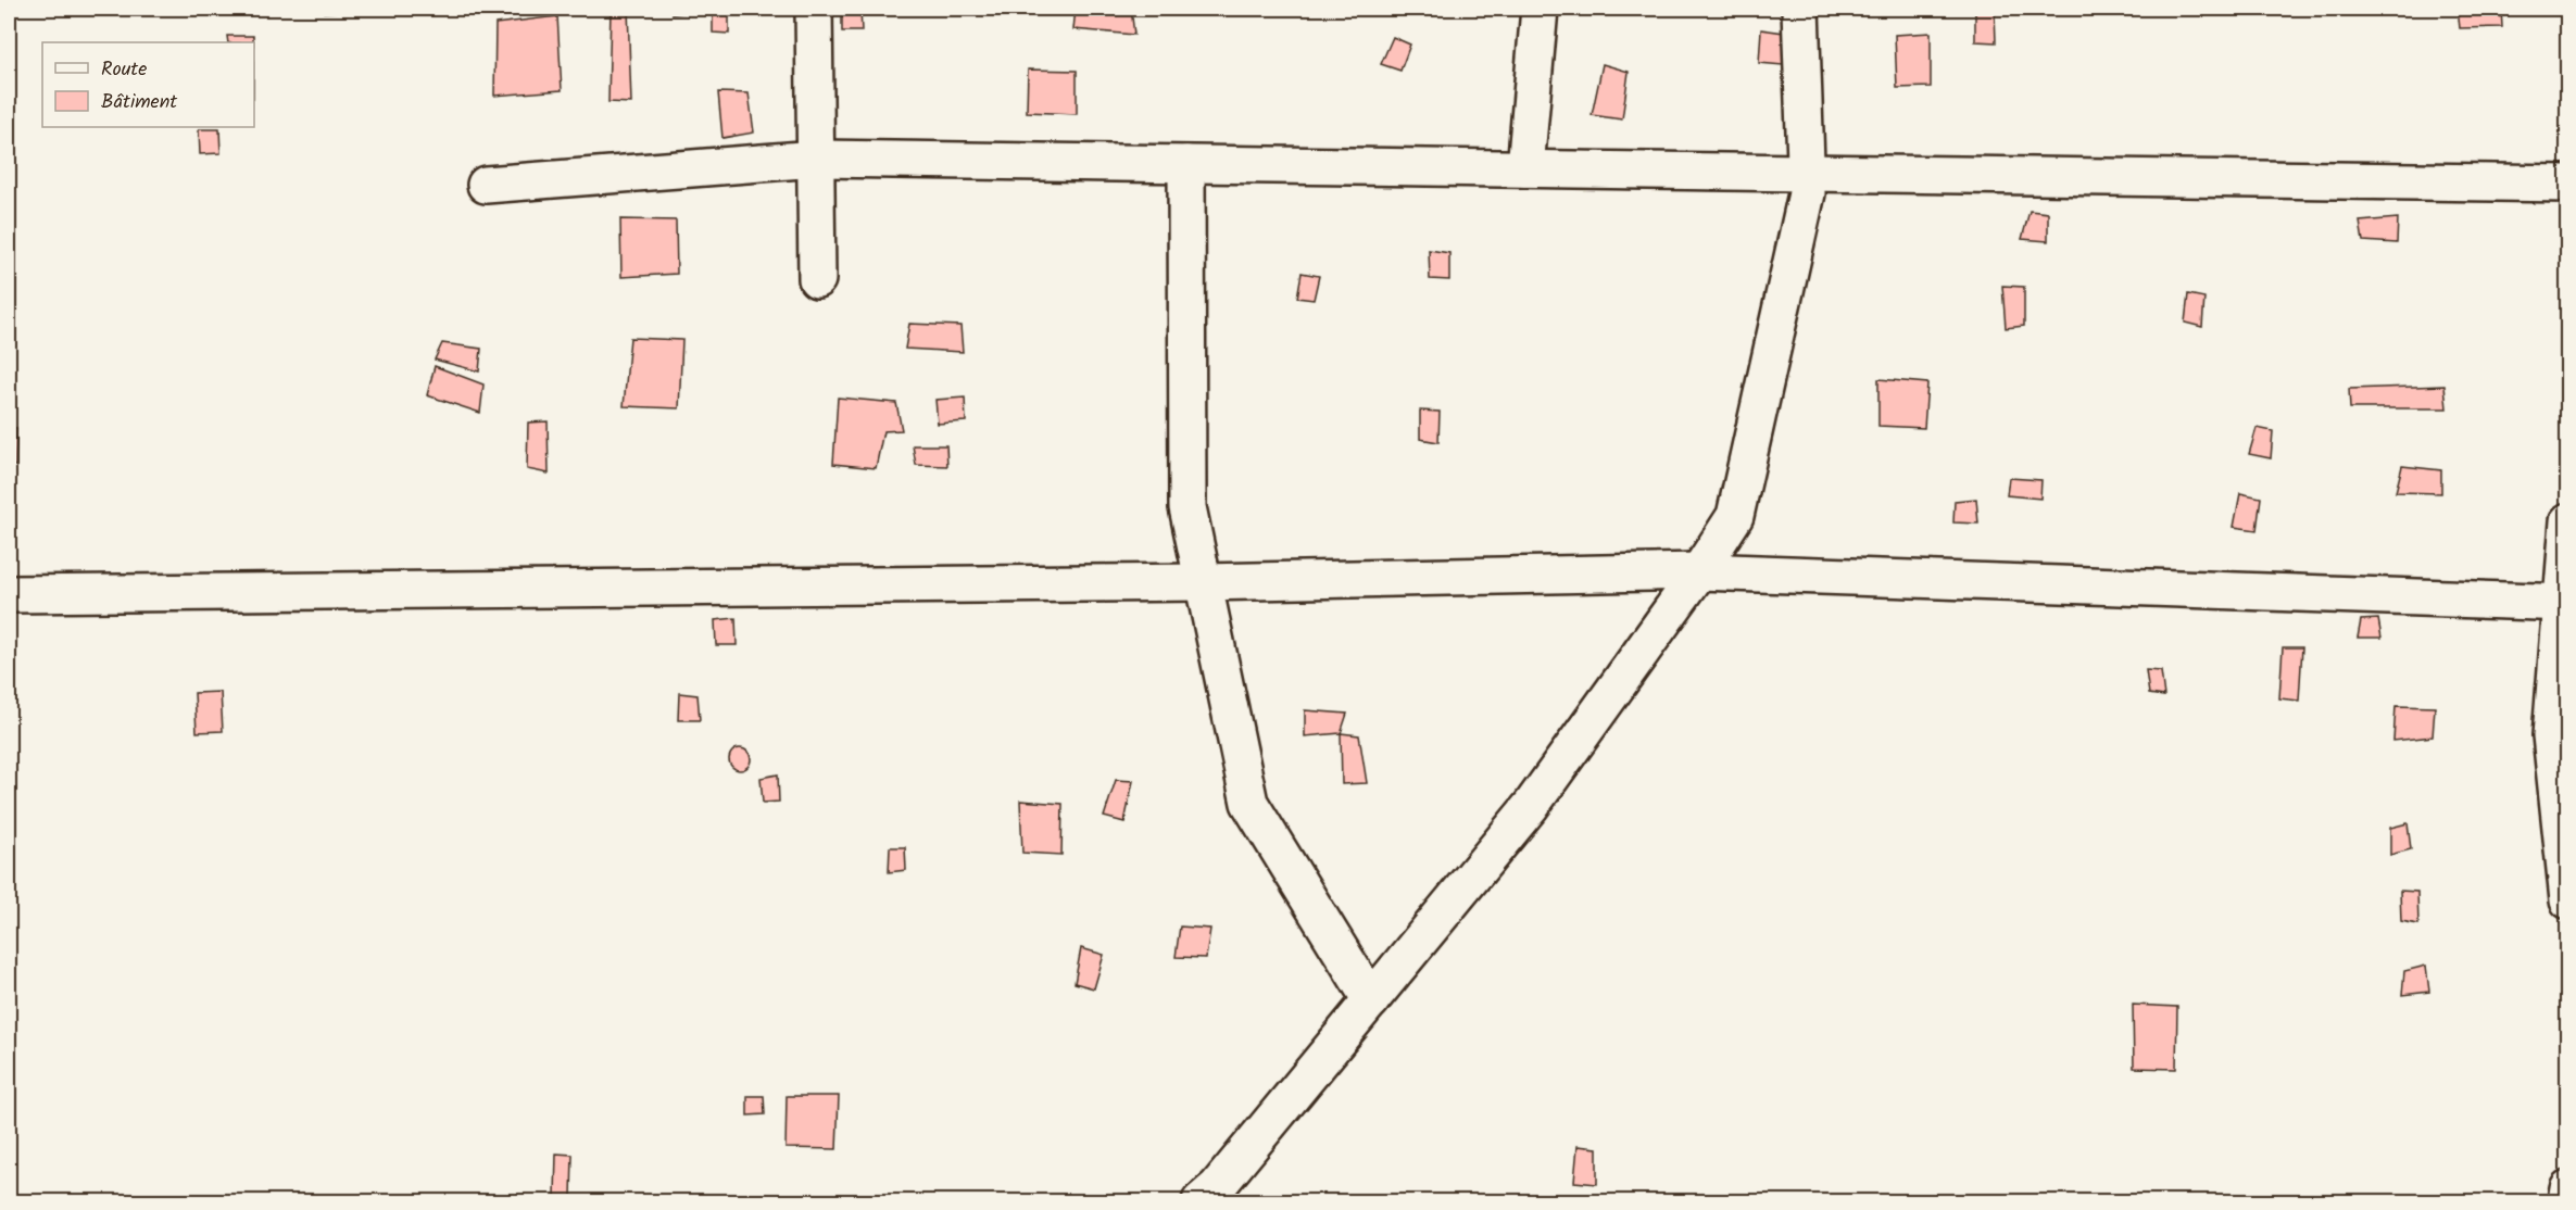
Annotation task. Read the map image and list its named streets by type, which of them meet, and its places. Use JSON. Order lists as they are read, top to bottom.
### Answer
{
  "legend": ["Route", "Bâtiment"]
}
